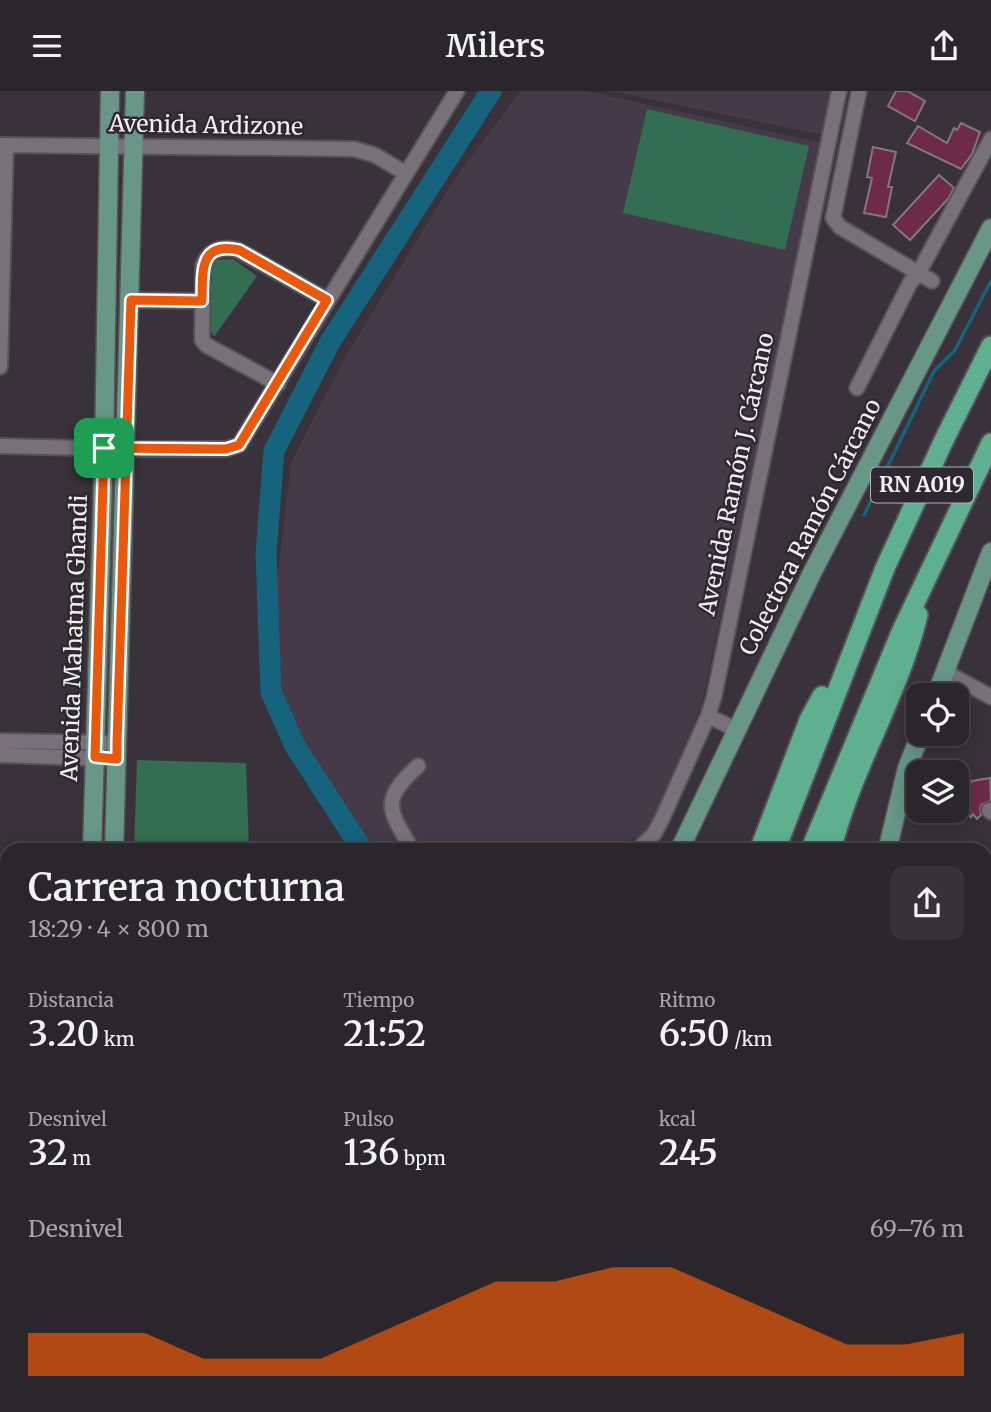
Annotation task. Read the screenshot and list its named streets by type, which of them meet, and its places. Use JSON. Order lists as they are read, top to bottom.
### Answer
{
  "streets": {
    "highway": ["RN A019"],
    "main road": ["Colectora Ramón Cárcano", "Avenida Mahatma Ghandi"],
    "street": ["Avenida Ardizone", "Avenida Ramón J. Cárcano"]
  },
  "crossings": [
    ["Avenida Ardizone", "Avenida Mahatma Ghandi"]
  ],
  "page": {
    "header": "Milers",
    "heading": ["Carrera nocturna", "18:29 · 4 × 800 m"],
    "stats": [
      ["Distancia", "3.20 km"],
      ["Tiempo", "21:52"],
      ["Ritmo", "6:50 /km"],
      ["Desnivel", "32 m"],
      ["Pulso", "136 bpm"],
      ["kcal", "245"]
    ],
    "chart": ["Desnivel", "69–76 m"]
  }
}
